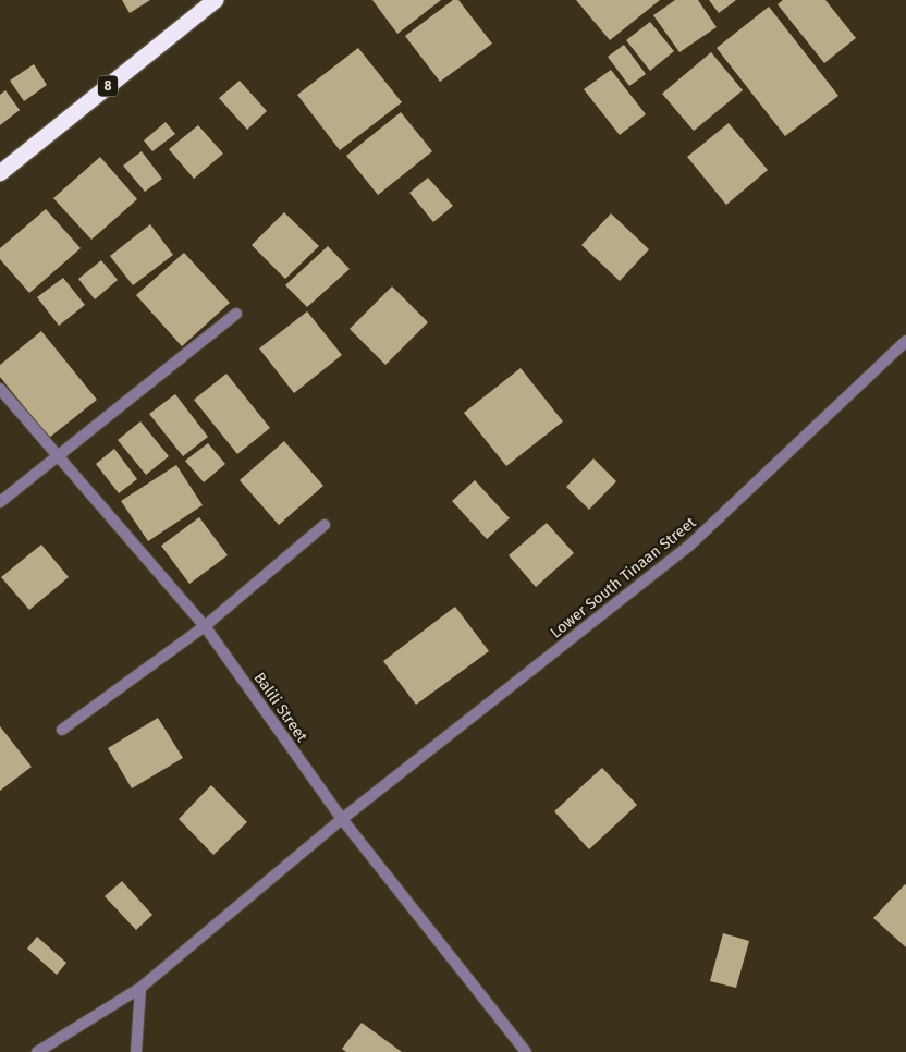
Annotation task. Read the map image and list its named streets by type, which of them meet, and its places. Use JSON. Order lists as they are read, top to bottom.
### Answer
{
  "streets": {
    "highway": ["8"],
    "street": ["Lower South Tinaan Street", "Balili Street"]
  },
  "crossings": [
    ["Lower South Tinaan Street", "Balili Street"]
  ]
}
